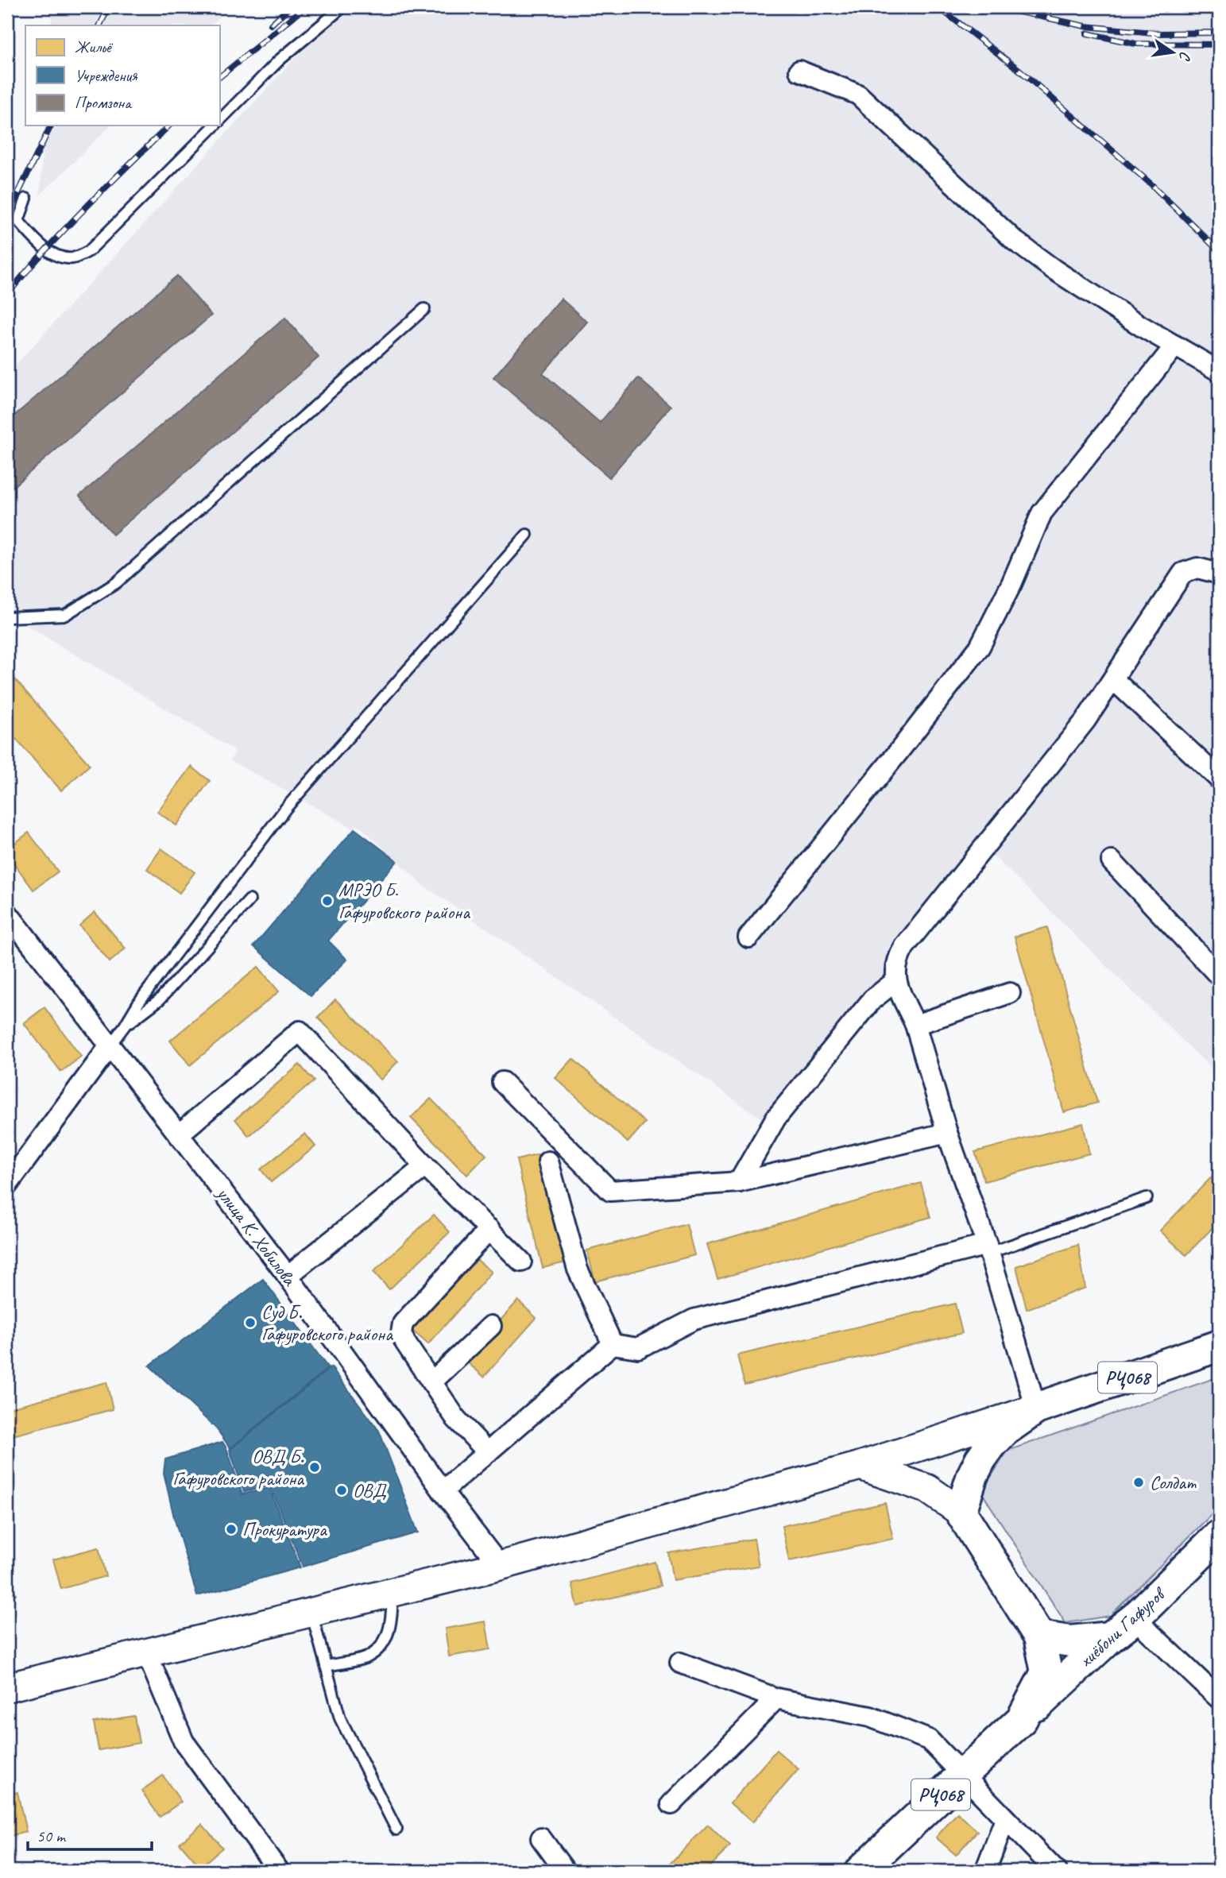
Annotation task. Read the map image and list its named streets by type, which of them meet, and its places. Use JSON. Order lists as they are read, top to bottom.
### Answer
{
  "streets": {
    "highway": ["РҶ068", "хиёбони Гафуров"],
    "street": ["улица К. Хобилова"]
  },
  "crossings": [
    ["РҶ068", "хиёбони Гафуров"]
  ],
  "places": [
    "МРЭО Б. Гафуровского района",
    "Суд Б. Гафуровского района",
    "ОВД Б. Гафуровского района",
    "Солдат",
    "ОВД",
    "Прокуратура"
  ],
  "legend": ["Жильё", "Учреждения", "Промзона"],
  "scale_bar": "50 m",
  "north": "right"
}
